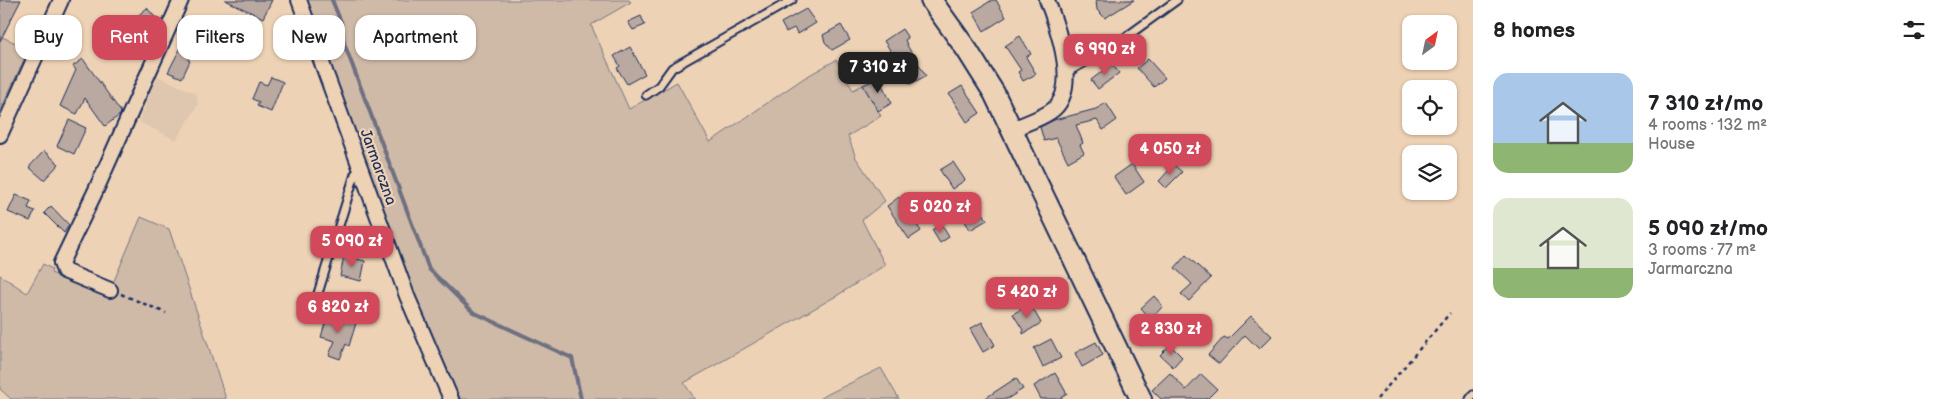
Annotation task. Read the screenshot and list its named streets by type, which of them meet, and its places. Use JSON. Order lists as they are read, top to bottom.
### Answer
{
  "streets": {
    "street": ["Jarmarczna"]
  },
  "north": "top right",
  "page": {
    "heading": "8 homes",
    "chip": [
      "Buy",
      "Rent",
      "Filters",
      "New",
      "Apartment"
    ],
    "price": [
      "6 990 zł",
      "7 310 zł",
      "4 050 zł",
      "5 020 zł",
      "5 090 zł",
      "5 420 zł",
      "6 820 zł",
      "2 830 zł"
    ],
    "list": [
      {
        "name": "7 310 zł/mo",
        "note": "4 rooms · 132 m² · House"
      },
      {
        "name": "5 090 zł/mo",
        "note": "3 rooms · 77 m² · Jarmarczna"
      }
    ]
  }
}
